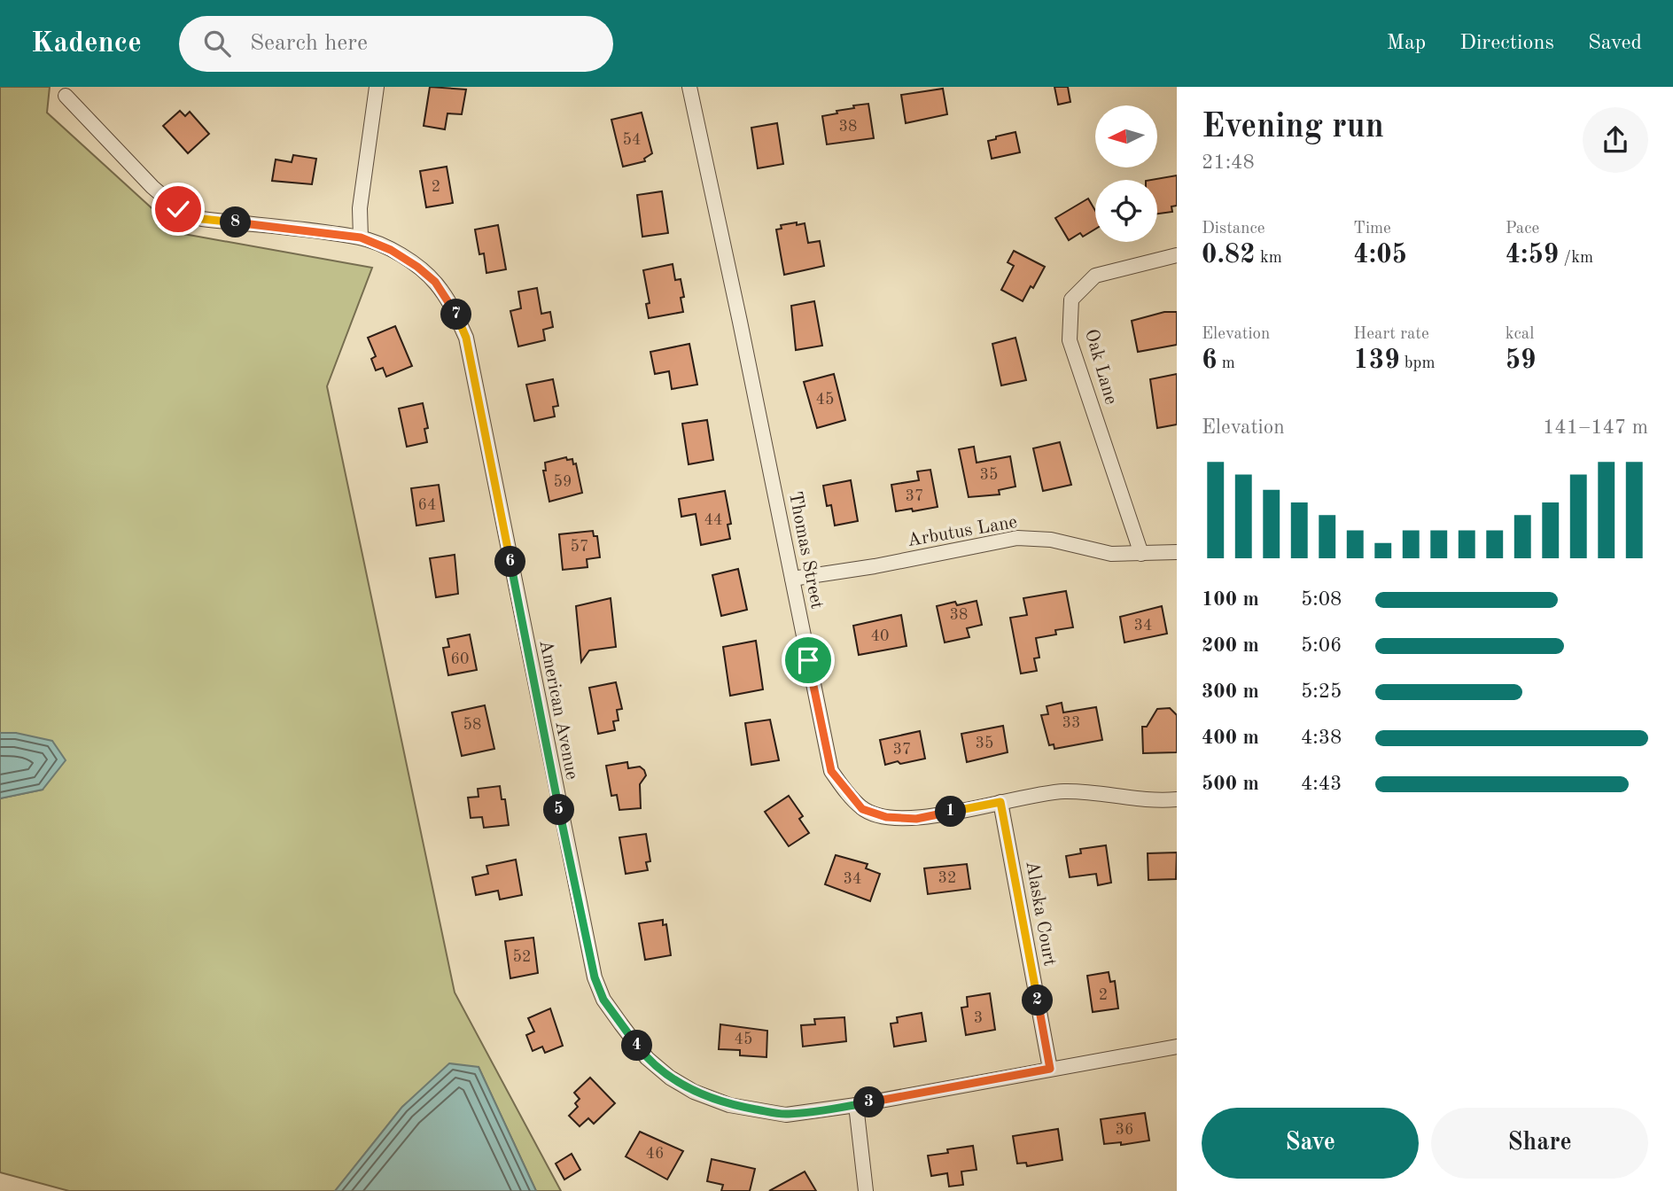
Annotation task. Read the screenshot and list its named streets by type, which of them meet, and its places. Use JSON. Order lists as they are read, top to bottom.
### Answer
{
  "streets": {
    "street": [
      "Oak Lane",
      "Arbutus Lane",
      "Thomas Street",
      "American Avenue",
      "Alaska Court"
    ]
  },
  "crossings": [
    ["Oak Lane", "Arbutus Lane"],
    ["Arbutus Lane", "Thomas Street"],
    ["Thomas Street", "Alaska Court"],
    ["American Avenue", "Alaska Court"]
  ],
  "house_numbers": [
    "38",
    "54",
    "2",
    "45",
    "35",
    "59",
    "37",
    "64",
    "44",
    "57",
    "38",
    "34",
    "40",
    "60",
    "33",
    "58",
    "35",
    "37",
    "32",
    "34",
    "52",
    "2",
    "3",
    "45",
    "36",
    "46"
  ],
  "north": "left",
  "page": {
    "header": "Kadence",
    "search": "Search here",
    "nav": ["Map", "Directions", "Saved"],
    "heading": ["Evening run", "21:48"],
    "stats": [
      ["Distance", "0.82 km"],
      ["Time", "4:05"],
      ["Pace", "4:59 /km"],
      ["Elevation", "6 m"],
      ["Heart rate", "139 bpm"],
      ["kcal", "59"]
    ],
    "pins": [
      "8",
      "7",
      "6",
      "5",
      "1",
      "2",
      "4",
      "3"
    ],
    "chart": ["Elevation", "141–147 m"],
    "list": [
      {
        "name": "100 m",
        "note": "5:08"
      },
      {
        "name": "200 m",
        "note": "5:06"
      },
      {
        "name": "300 m",
        "note": "5:25"
      },
      {
        "name": "400 m",
        "note": "4:38"
      },
      {
        "name": "500 m",
        "note": "4:43"
      }
    ],
    "buttons": ["Save", "Share"]
  }
}
